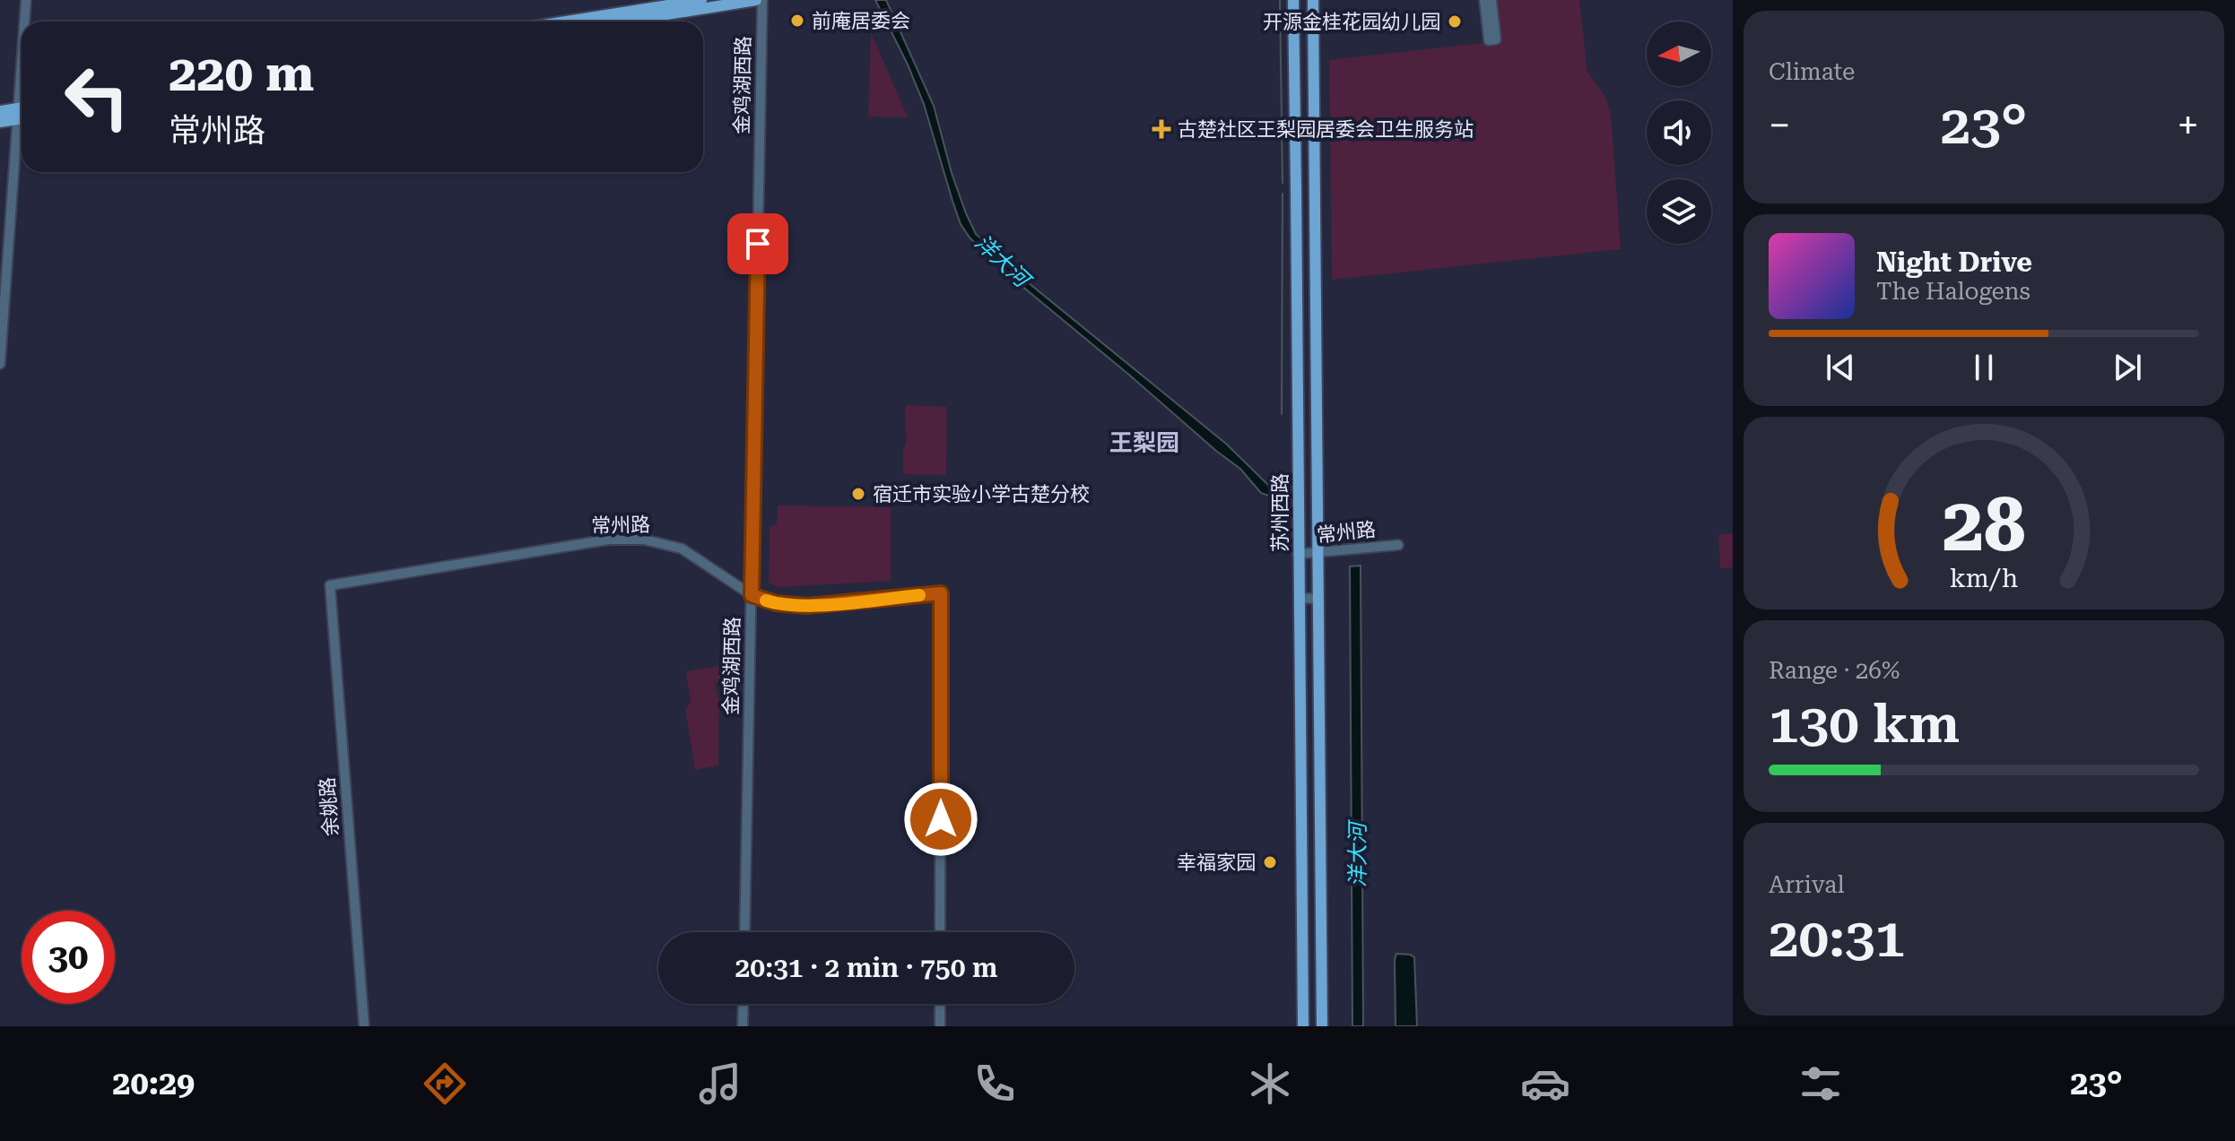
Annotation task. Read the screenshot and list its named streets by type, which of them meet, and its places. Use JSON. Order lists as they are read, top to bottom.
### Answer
{
  "streets": {
    "main road": ["苏州西路"],
    "street": ["金鸡湖西路", "常州路", "余姚路"]
  },
  "crossings": [
    ["金鸡湖西路", "常州路"],
    ["苏州西路", "常州路"],
    ["常州路", "余姚路"]
  ],
  "districts": ["王梨园"],
  "water": ["洋大河"],
  "places": {
    "other": [
      "前庵居委会",
      "开源金桂花园幼儿园",
      "宿迁市实验小学古楚分校",
      "幸福家园"
    ],
    "health": ["古楚社区王梨园居委会卫生服务站"]
  },
  "north": "left",
  "page": {
    "tile": [
      "Climate",
      ["Range · 26%", "130 km"],
      ["Arrival", "20:31"]
    ],
    "turn": ["220 m", "常州路"],
    "heat": ["−", "23°", "+"],
    "song": ["Night Drive", "The Halogens"],
    "limit": "30",
    "trip": "20:31 · 2 min · 750 m",
    "tabs": ["20:29", "23°"],
    "gauge": ["28", "km/h"]
  }
}
